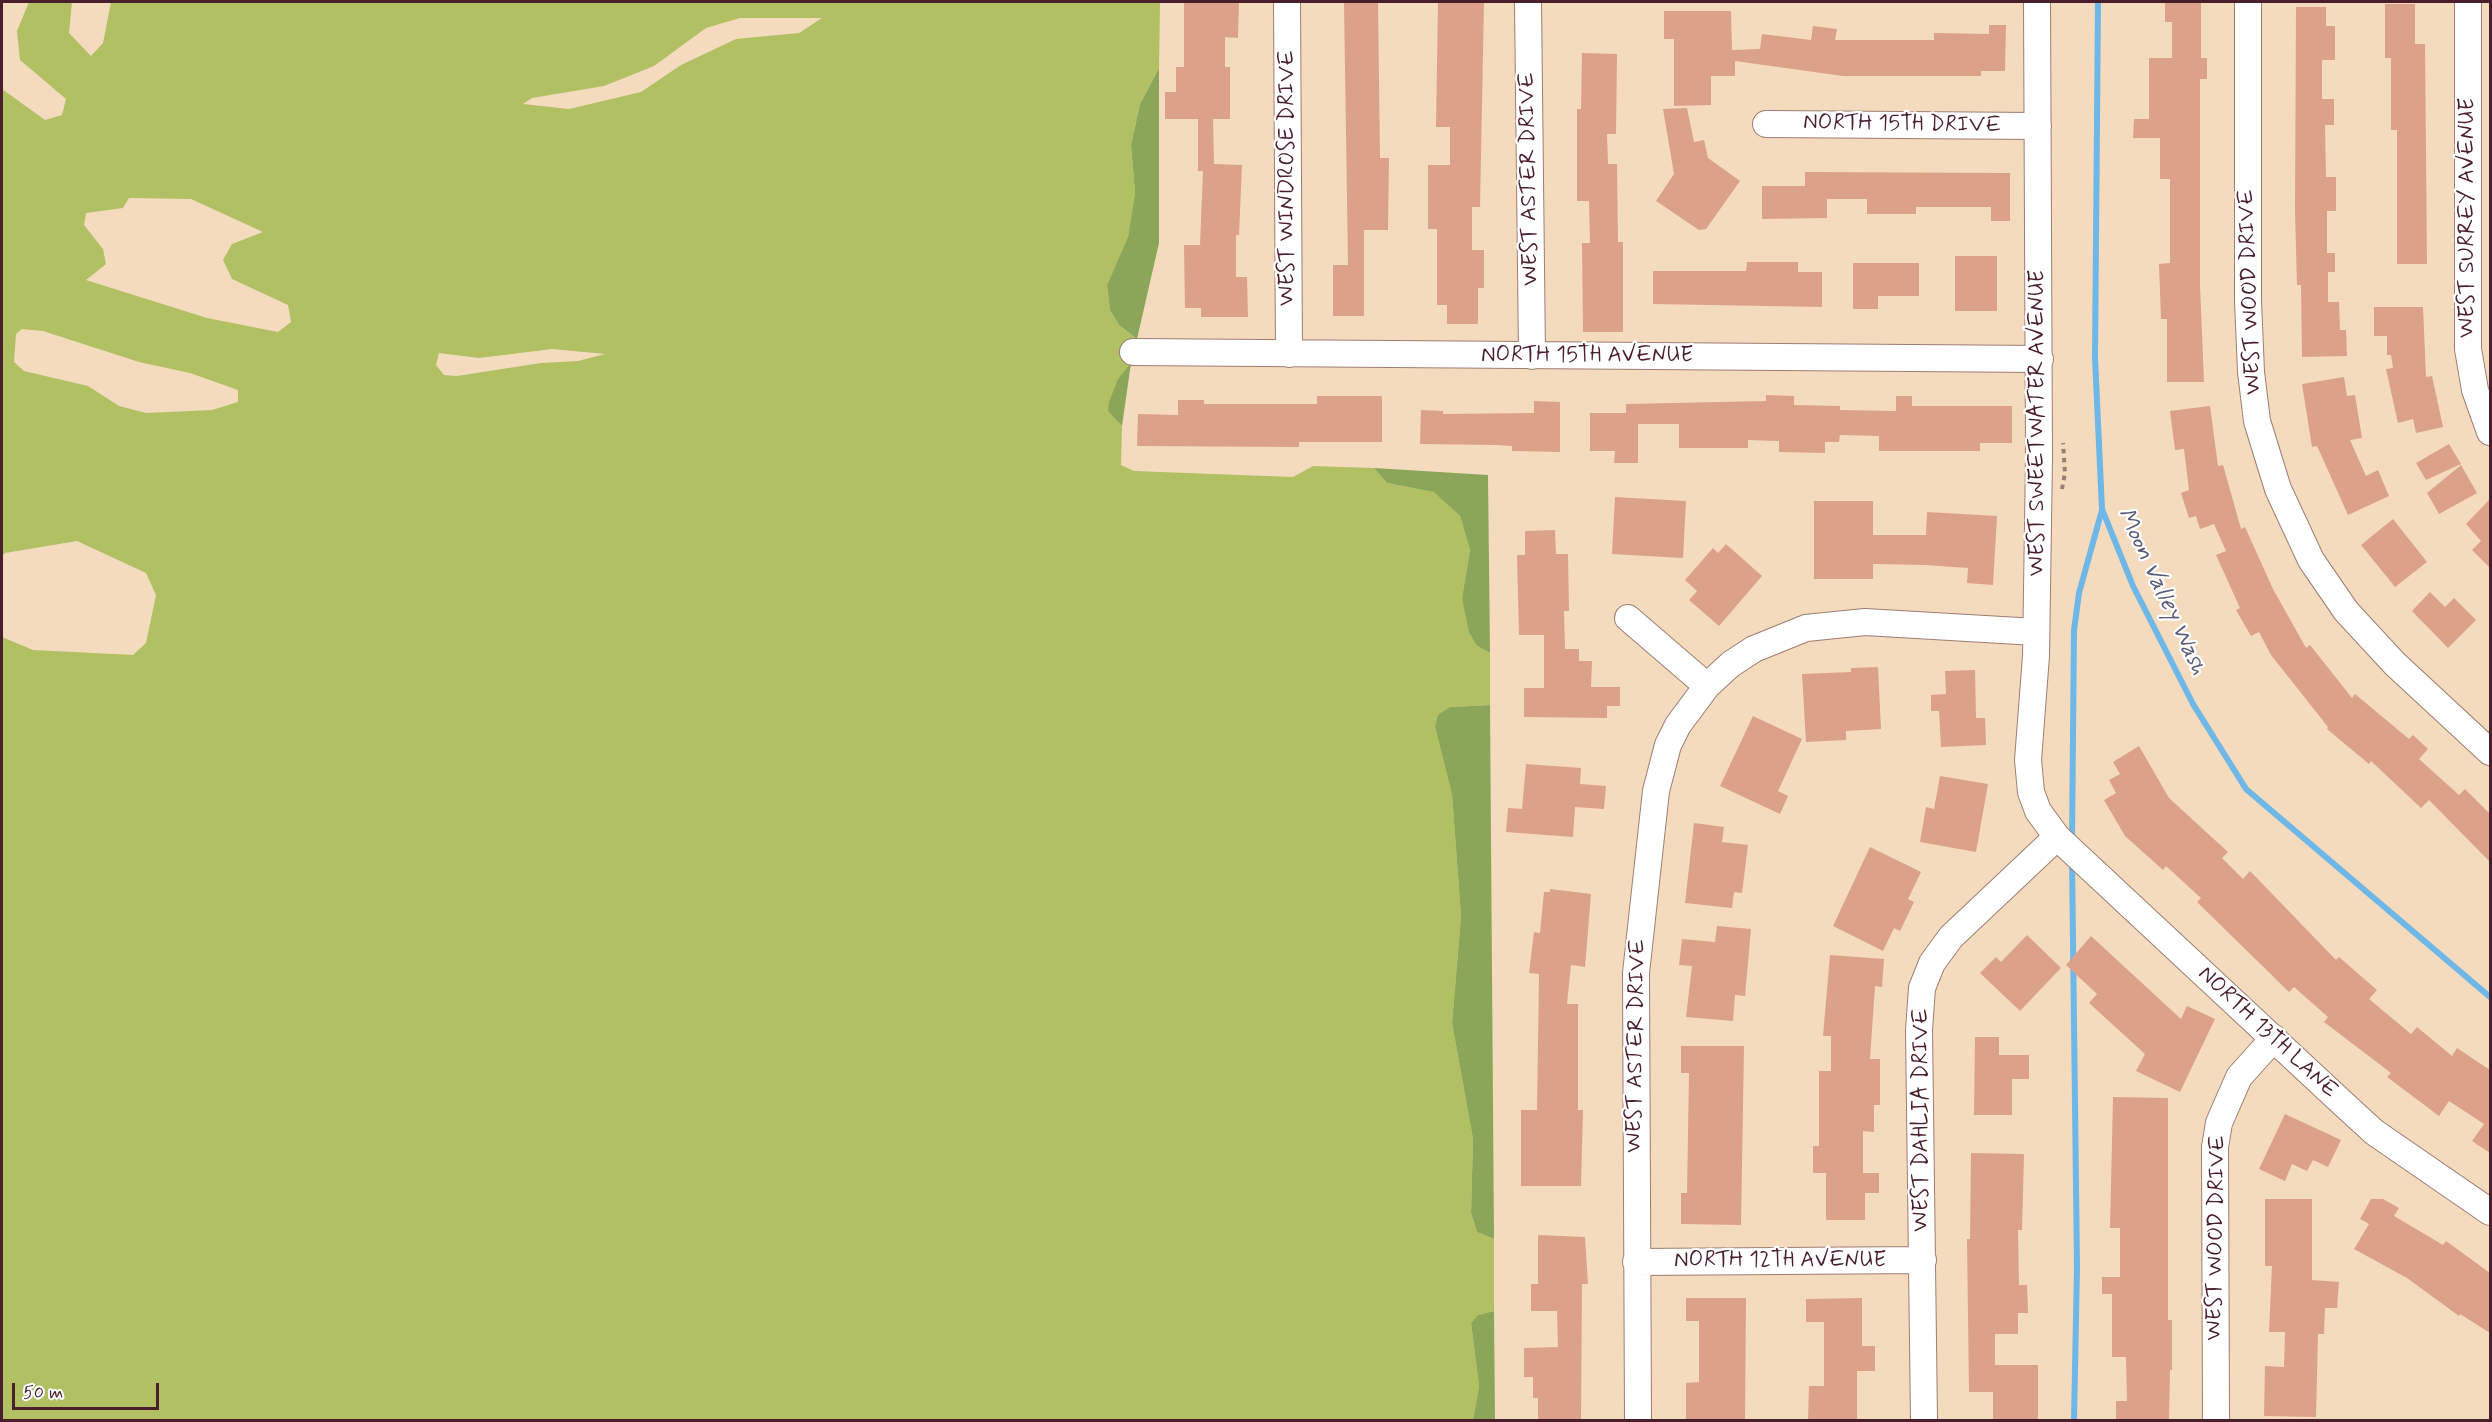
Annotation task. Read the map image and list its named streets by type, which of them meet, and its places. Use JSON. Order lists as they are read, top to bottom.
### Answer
{
  "streets": {
    "street": [
      "NORTH 15TH DRIVE",
      "WEST WINDROSE DRIVE",
      "WEST ASTER DRIVE",
      "WEST SURREY AVENUE",
      "WEST WOOD DRIVE",
      "NORTH 15TH AVENUE",
      "WEST SWEETWATER AVENUE",
      "NORTH 13TH LANE",
      "WEST DAHLIA DRIVE",
      "NORTH 12TH AVENUE"
    ]
  },
  "crossings": [
    ["NORTH 15TH DRIVE", "WEST SWEETWATER AVENUE"],
    ["WEST WINDROSE DRIVE", "NORTH 15TH AVENUE"],
    ["WEST ASTER DRIVE", "NORTH 15TH AVENUE"],
    ["WEST ASTER DRIVE", "WEST SWEETWATER AVENUE"],
    ["WEST ASTER DRIVE", "NORTH 12TH AVENUE"],
    ["WEST WOOD DRIVE", "NORTH 13TH LANE"],
    ["NORTH 15TH AVENUE", "WEST SWEETWATER AVENUE"],
    ["WEST SWEETWATER AVENUE", "NORTH 13TH LANE"],
    ["WEST SWEETWATER AVENUE", "WEST DAHLIA DRIVE"],
    ["NORTH 13TH LANE", "WEST DAHLIA DRIVE"],
    ["WEST DAHLIA DRIVE", "NORTH 12TH AVENUE"]
  ],
  "water": ["Moon Valley Wash"],
  "scale_bar": "50 m"
}
